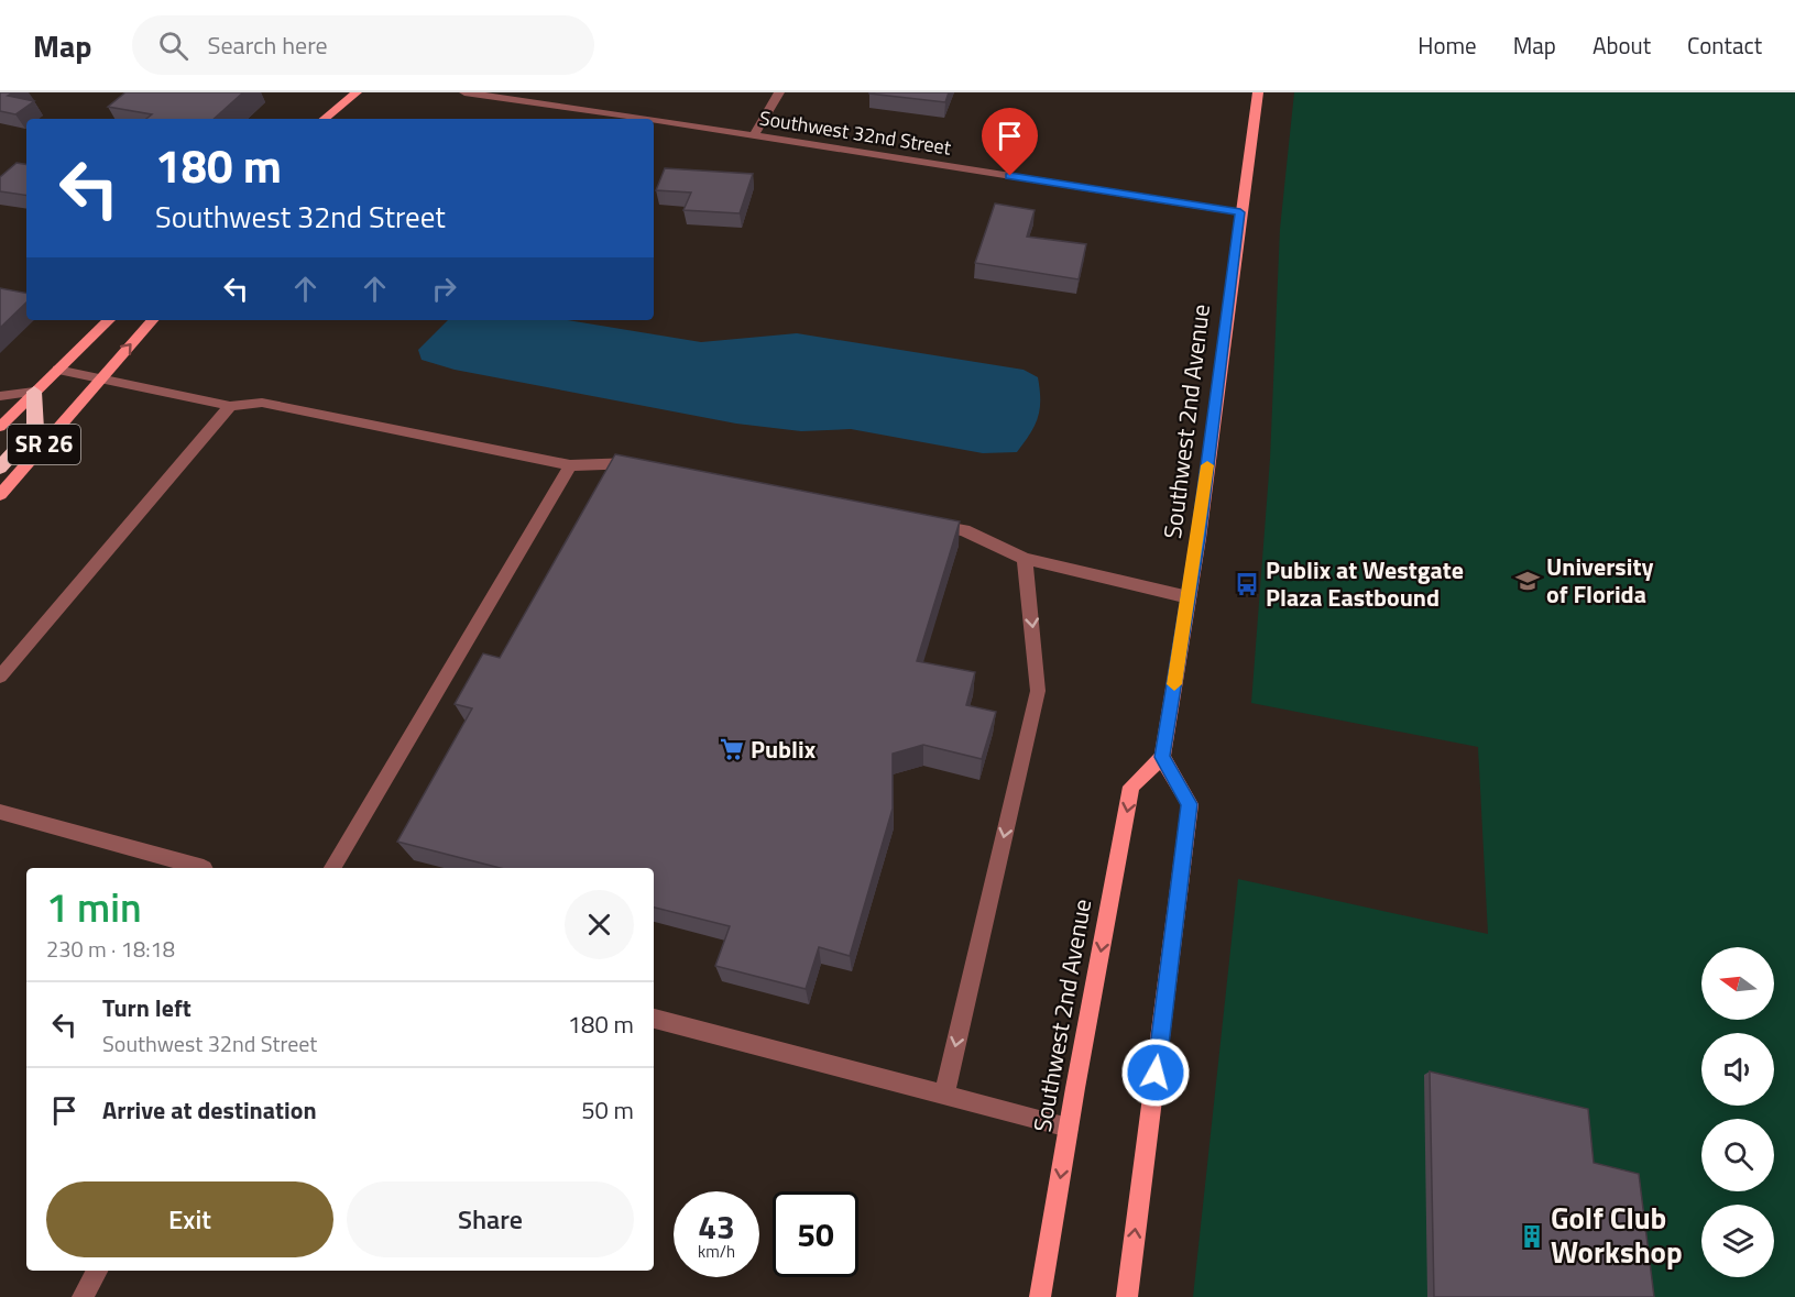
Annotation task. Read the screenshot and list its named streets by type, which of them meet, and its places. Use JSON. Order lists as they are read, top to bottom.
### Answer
{
  "streets": {
    "main road": ["Southwest 2nd Avenue", "SR 26"],
    "street": ["Southwest 32nd Street"]
  },
  "crossings": [
    ["Southwest 32nd Street", "Southwest 2nd Avenue"]
  ],
  "places": {
    "school or university": ["University of Florida"],
    "bus stop": ["Publix at Westgate Plaza Eastbound"],
    "supermarket": ["Publix"],
    "building": ["Golf Club Workshop"]
  },
  "north": "left",
  "page": {
    "header": "Map",
    "search": "Search here",
    "nav": [
      "Home",
      "Map",
      "About",
      "Contact"
    ],
    "turn": ["180 m", "Southwest 32nd Street"],
    "heading": ["1 min", "230 m · 18:18"],
    "list": [
      {
        "name": "Turn left",
        "note": "Southwest 32nd Street",
        "value": "180 m"
      },
      {
        "name": "Arrive at destination",
        "value": "50 m"
      }
    ],
    "buttons": ["Exit", "Share"],
    "speed": "43 km/h",
    "limit": "50"
  }
}
